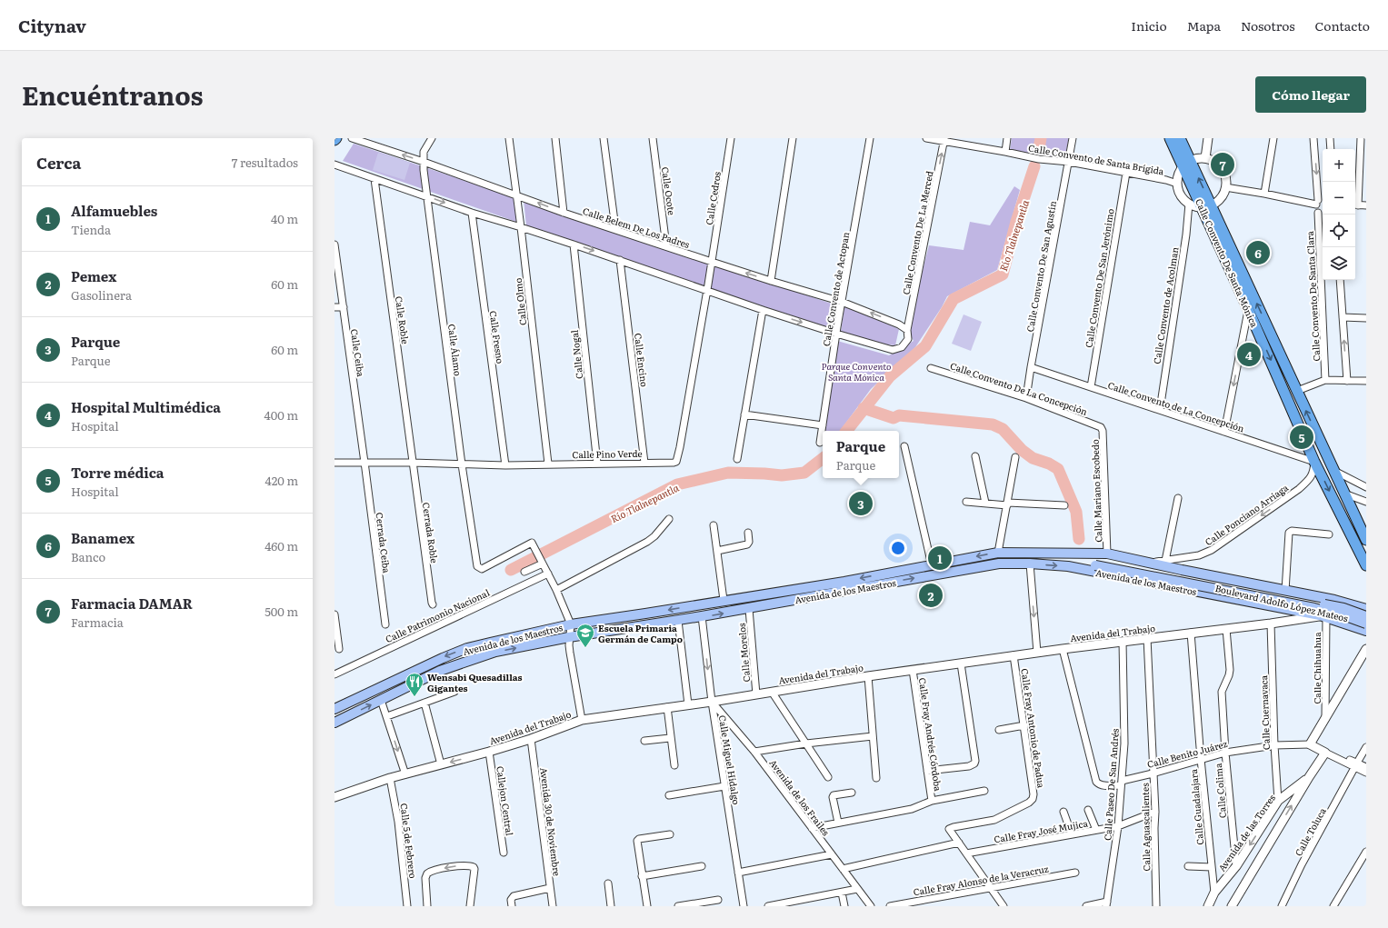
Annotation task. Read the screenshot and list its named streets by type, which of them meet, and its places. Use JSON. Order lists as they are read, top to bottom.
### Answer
{
  "streets": {
    "main road": ["Calle Convento De Santa Mónica", "Avenida de los Maestros", "Boulevard Adolfo López Mateos"],
    "street": [
      "Calle Convento de Santa Brígida",
      "Calle Ocote",
      "Calle Cedros",
      "Calle Belem De Los Padres",
      "Calle Convento De La Merced",
      "Calle Convento De San Agustín",
      "Calle Convento De San Jerónimo",
      "Calle Convento de Actopan",
      "Calle Convento De Santa Clara",
      "Calle Olmo",
      "Calle Convento de Acolman",
      "Calle Roble",
      "Calle Fresno",
      "Calle Álamo",
      "Calle Ceiba",
      "Calle Nogal",
      "Calle Encino",
      "Calle Convento De La Concepción",
      "Calle Convento de La Concepción",
      "Calle Pino Verde",
      "Calle Mariano Escobedo",
      "Calle Ponciano Arriaga",
      "Cerrada Roble",
      "Cerrada Ceiba",
      "Calle Patrimonio Nacional",
      "Avenida del Trabajo",
      "Calle Morelos",
      "Calle Chihuahua",
      "Calle Cuernavaca",
      "Calle Fray Antonio de Padua",
      "Calle Fray Andrés Córdoba",
      "Calle Benito Juárez",
      "Calle Miguel Hidalgo",
      "Calle Paseo De San Andrés",
      "Calle Colima",
      "Avenida de los Frailes",
      "Callejon Central",
      "Calle Guadalajara",
      "Avenida 30 de Noviembre",
      "Calle Aguascalientes",
      "Calle Fray José Mujica",
      "Calle Toluca",
      "Avenida de las Torres",
      "Calle 5 de Febrero",
      "Calle Fray Alonso de la Veracruz"
    ]
  },
  "crossings": [
    ["Calle Convento de Santa Brígida", "Calle Convento De La Merced"],
    ["Calle Convento de Santa Brígida", "Calle Convento De San Agustín"],
    ["Calle Convento de Santa Brígida", "Calle Convento De San Jerónimo"],
    ["Calle Ocote", "Calle Belem De Los Padres"],
    ["Calle Cedros", "Calle Belem De Los Padres"],
    ["Calle Cedros", "Calle Pino Verde"],
    ["Calle Belem De Los Padres", "Calle Convento De La Merced"],
    ["Calle Belem De Los Padres", "Calle Convento de Actopan"],
    ["Calle Belem De Los Padres", "Calle Olmo"],
    ["Calle Belem De Los Padres", "Calle Álamo"],
    ["Calle Belem De Los Padres", "Calle Pino Verde"],
    ["Calle Convento De Santa Mónica", "Calle Convento de La Concepción"],
    ["Calle Convento De Santa Mónica", "Calle Ponciano Arriaga"],
    ["Calle Convento De San Agustín", "Calle Convento De La Concepción"],
    ["Calle Convento De San Agustín", "Calle Convento de La Concepción"],
    ["Calle Convento De San Jerónimo", "Calle Convento de La Concepción"],
    ["Calle Olmo", "Calle Pino Verde"],
    ["Calle Convento de Acolman", "Calle Convento de La Concepción"],
    ["Calle Roble", "Calle Pino Verde"],
    ["Calle Roble", "Cerrada Roble"],
    ["Calle Fresno", "Calle Pino Verde"],
    ["Calle Álamo", "Calle Pino Verde"],
    ["Calle Ceiba", "Calle Pino Verde"],
    ["Calle Ceiba", "Cerrada Ceiba"],
    ["Calle Nogal", "Calle Pino Verde"],
    ["Calle Encino", "Calle Pino Verde"],
    ["Calle Convento De La Concepción", "Calle Mariano Escobedo"],
    ["Calle Convento de La Concepción", "Calle Ponciano Arriaga"],
    ["Calle Pino Verde", "Cerrada Roble"],
    ["Calle Pino Verde", "Cerrada Ceiba"],
    ["Calle Mariano Escobedo", "Avenida de los Maestros"],
    ["Calle Ponciano Arriaga", "Avenida de los Maestros"],
    ["Avenida de los Maestros", "Boulevard Adolfo López Mateos"],
    ["Avenida de los Maestros", "Avenida del Trabajo"],
    ["Avenida de los Maestros", "Calle Morelos"],
    ["Avenida de los Maestros", "Calle Chihuahua"],
    ["Avenida de los Maestros", "Calle Miguel Hidalgo"],
    ["Avenida del Trabajo", "Calle Morelos"],
    ["Avenida del Trabajo", "Calle Chihuahua"],
    ["Avenida del Trabajo", "Calle Cuernavaca"],
    ["Avenida del Trabajo", "Calle Fray Antonio de Padua"],
    ["Avenida del Trabajo", "Calle Fray Andrés Córdoba"],
    ["Avenida del Trabajo", "Calle Benito Juárez"],
    ["Avenida del Trabajo", "Calle Miguel Hidalgo"],
    ["Avenida del Trabajo", "Calle Paseo De San Andrés"],
    ["Avenida del Trabajo", "Calle Colima"],
    ["Avenida del Trabajo", "Avenida de los Frailes"],
    ["Avenida del Trabajo", "Callejon Central"],
    ["Avenida del Trabajo", "Calle Guadalajara"],
    ["Avenida del Trabajo", "Avenida 30 de Noviembre"],
    ["Avenida del Trabajo", "Calle Aguascalientes"],
    ["Avenida del Trabajo", "Calle 5 de Febrero"],
    ["Calle Cuernavaca", "Calle Benito Juárez"],
    ["Calle Cuernavaca", "Avenida de las Torres"],
    ["Calle Benito Juárez", "Calle Paseo De San Andrés"],
    ["Calle Benito Juárez", "Calle Colima"],
    ["Calle Benito Juárez", "Calle Guadalajara"],
    ["Calle Benito Juárez", "Calle Aguascalientes"],
    ["Calle Benito Juárez", "Calle Toluca"],
    ["Calle Benito Juárez", "Avenida de las Torres"],
    ["Calle Miguel Hidalgo", "Avenida de los Frailes"],
    ["Calle Paseo De San Andrés", "Calle Fray José Mujica"],
    ["Calle Colima", "Avenida de las Torres"],
    ["Calle Guadalajara", "Avenida de las Torres"],
    ["Calle Aguascalientes", "Calle Fray José Mujica"]
  ],
  "one_way": ["Calle Convento De La Merced", "Calle Ponciano Arriaga"],
  "water": ["Río Tlalnepantla"],
  "parks": ["Parque Convento Santa Mónica"],
  "places": {
    "school or university": ["Escuela Primaria Germán de Campo"],
    "restaurant": ["Wensabi Quesadillas Gigantes"]
  },
  "page": {
    "header": "Citynav",
    "nav": [
      "Inicio",
      "Mapa",
      "Nosotros",
      "Contacto"
    ],
    "title": "Encuéntranos",
    "buttons": "Cómo llegar",
    "heading": ["Cerca", "7 resultados"],
    "map_buttons": ["+", "−"],
    "pins": [
      "7",
      "6",
      "4",
      "5",
      "3",
      "1",
      "2"
    ],
    "list": [
      {
        "mark": "1",
        "name": "Alfamuebles",
        "note": "Tienda",
        "value": "40 m"
      },
      {
        "mark": "2",
        "name": "Pemex",
        "note": "Gasolinera",
        "value": "60 m"
      },
      {
        "mark": "3",
        "name": "Parque",
        "note": "Parque",
        "value": "60 m"
      },
      {
        "mark": "4",
        "name": "Hospital Multimédica",
        "note": "Hospital",
        "value": "400 m"
      },
      {
        "mark": "5",
        "name": "Torre médica",
        "note": "Hospital",
        "value": "420 m"
      },
      {
        "mark": "6",
        "name": "Banamex",
        "note": "Banco",
        "value": "460 m"
      },
      {
        "mark": "7",
        "name": "Farmacia DAMAR",
        "note": "Farmacia",
        "value": "500 m"
      }
    ],
    "popup": ["Parque", "Parque"]
  }
}
